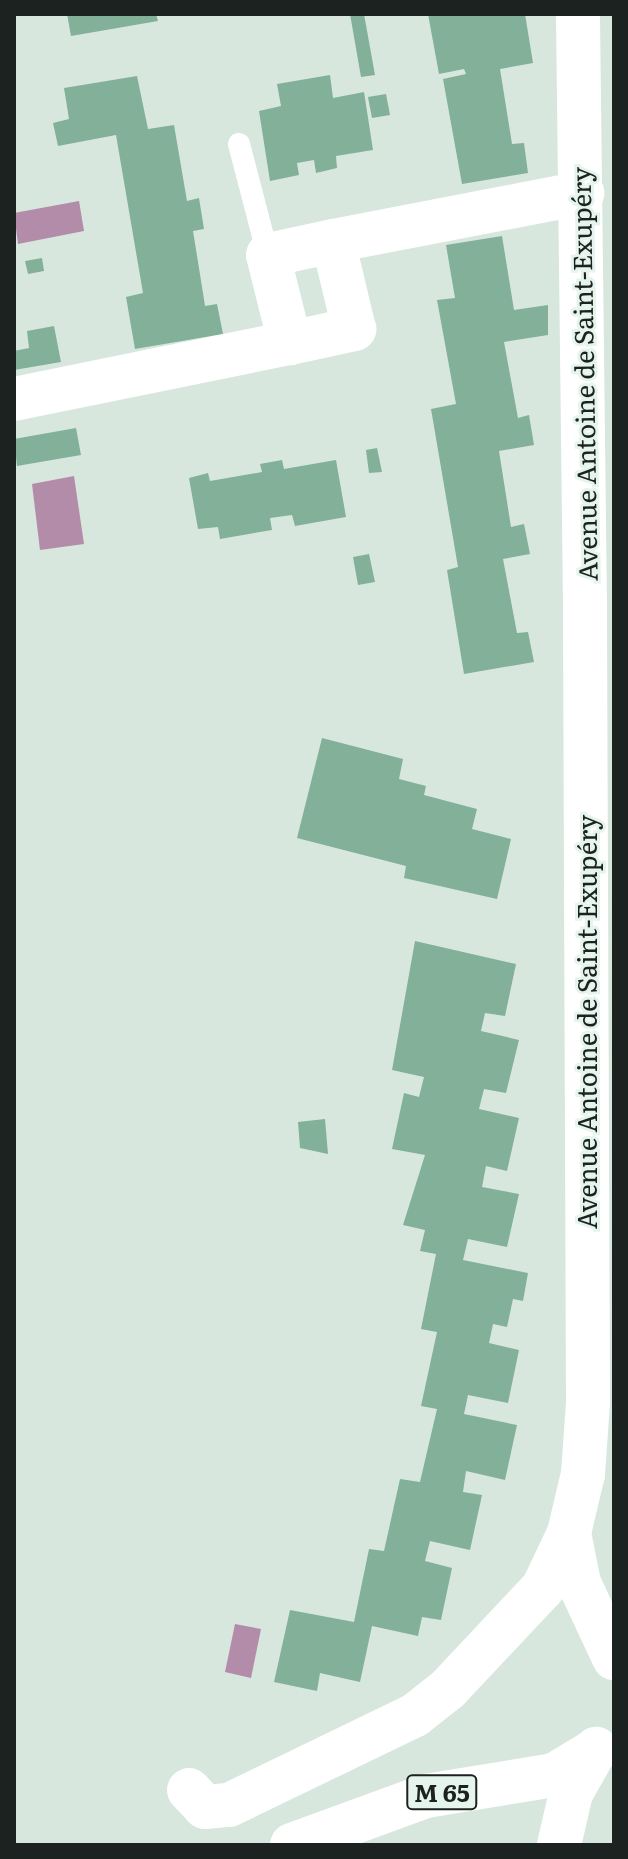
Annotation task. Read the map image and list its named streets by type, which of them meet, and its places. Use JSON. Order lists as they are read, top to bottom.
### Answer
{
  "streets": {
    "street": ["Avenue Antoine de Saint-Exupéry", "M 65"]
  }
}
